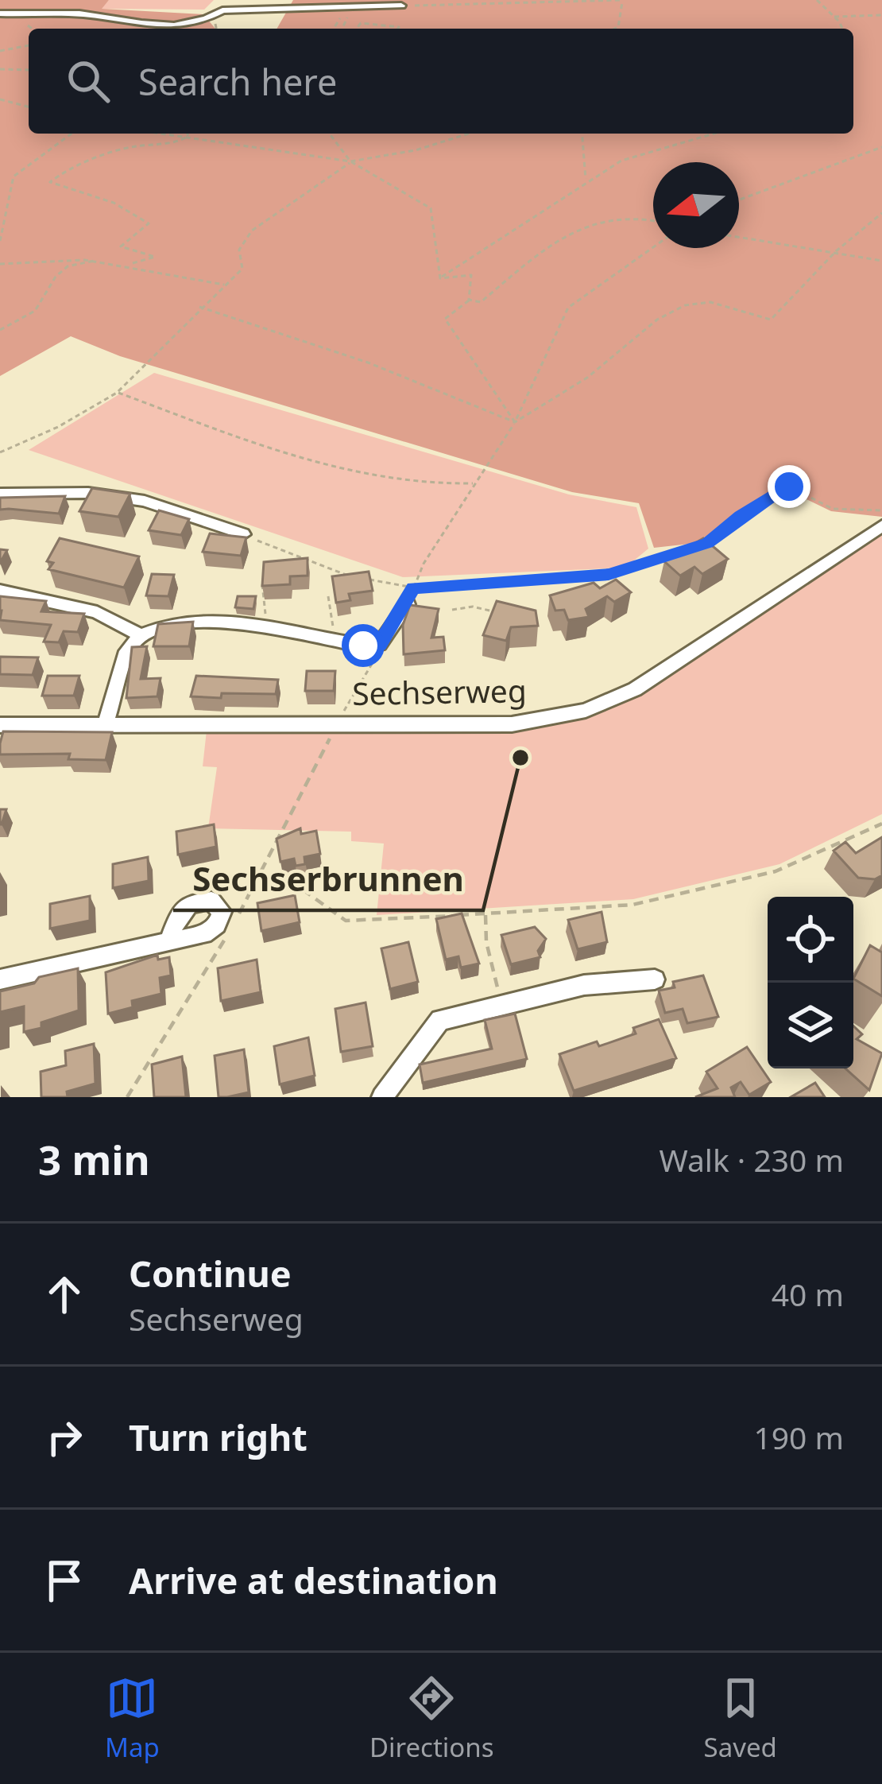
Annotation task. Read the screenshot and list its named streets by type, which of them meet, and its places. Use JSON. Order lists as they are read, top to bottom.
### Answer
{
  "streets": {
    "street": ["Sechserweg"]
  },
  "places": ["Sechserbrunnen"],
  "north": "left",
  "page": {
    "search": "Search here",
    "heading": ["3 min", "Walk · 230 m"],
    "list": [
      ["Continue", "Sechserweg", "40 m"],
      ["Turn right", "190 m"],
      "Arrive at destination"
    ],
    "nav": ["Map", "Directions", "Saved"]
  }
}
